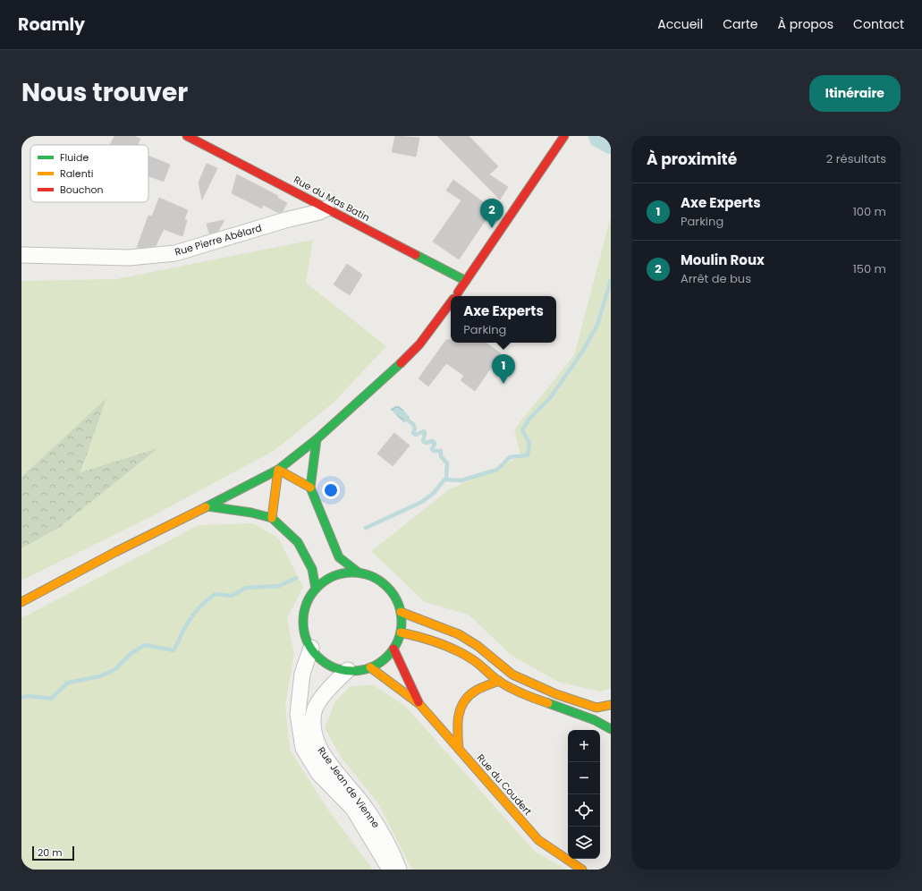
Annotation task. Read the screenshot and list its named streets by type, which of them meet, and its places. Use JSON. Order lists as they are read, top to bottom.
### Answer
{
  "streets": {
    "main road": ["Rue du Mas Batin", "Rue du Coudert"],
    "street": ["Rue Pierre Abélard", "Rue Jean de Vienne"]
  },
  "crossings": [
    ["Rue du Mas Batin", "Rue Pierre Abélard"],
    ["Rue du Coudert", "Rue Jean de Vienne"]
  ],
  "legend": ["Fluide", "Ralenti", "Bouchon"],
  "scale_bar": "20 m",
  "page": {
    "header": "Roamly",
    "nav": [
      "Accueil",
      "Carte",
      "À propos",
      "Contact"
    ],
    "title": "Nous trouver",
    "buttons": "Itinéraire",
    "heading": ["À proximité", "2 résultats"],
    "list": [
      {
        "mark": "1",
        "name": "Axe Experts",
        "note": "Parking",
        "value": "100 m"
      },
      {
        "mark": "2",
        "name": "Moulin Roux",
        "note": "Arrêt de bus",
        "value": "150 m"
      }
    ],
    "pins": ["2", "1"],
    "popup": ["Axe Experts", "Parking"],
    "map_buttons": ["+", "−"],
    "scale": "20 m"
  }
}
